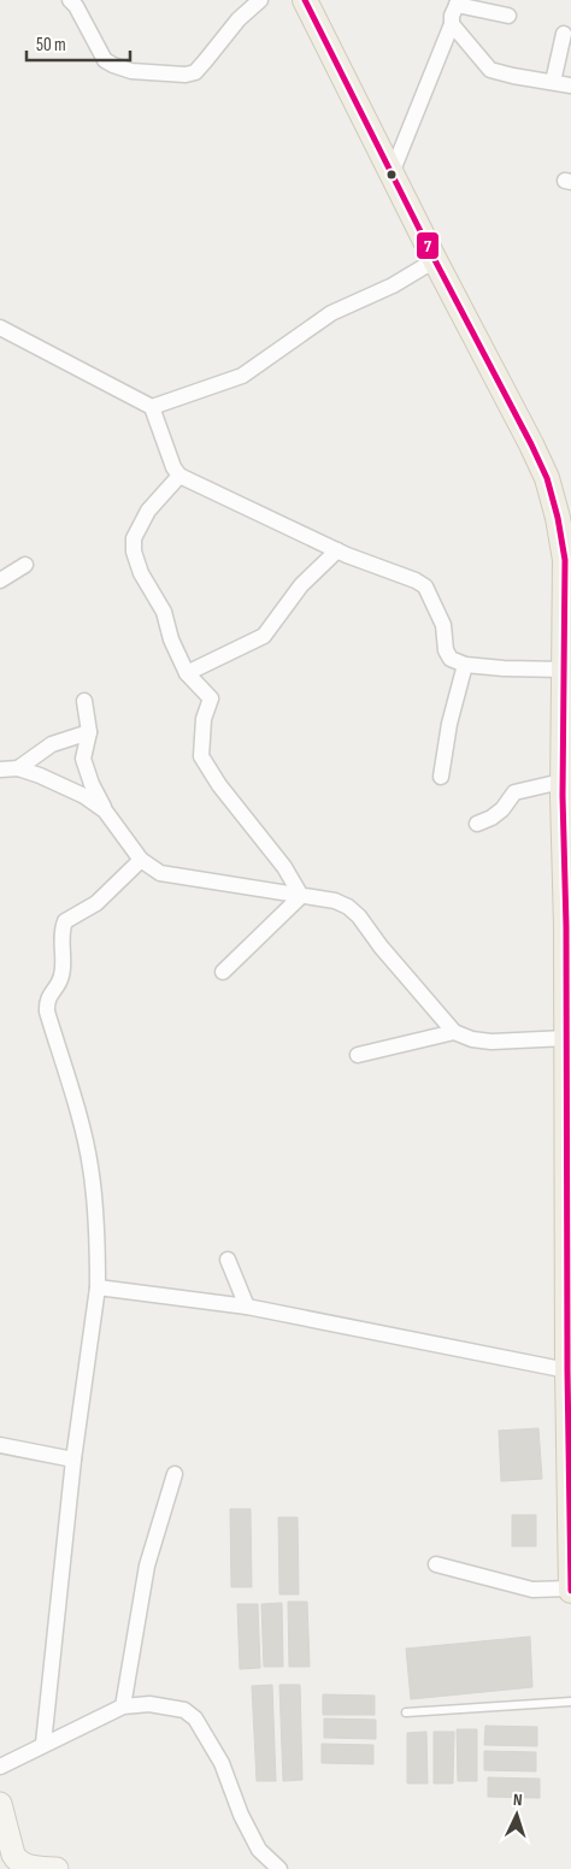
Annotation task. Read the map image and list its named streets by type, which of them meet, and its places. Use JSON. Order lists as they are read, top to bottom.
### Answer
{
  "lines": ["transit line 7"],
  "scale_bar": "50 m",
  "north": "top"
}
